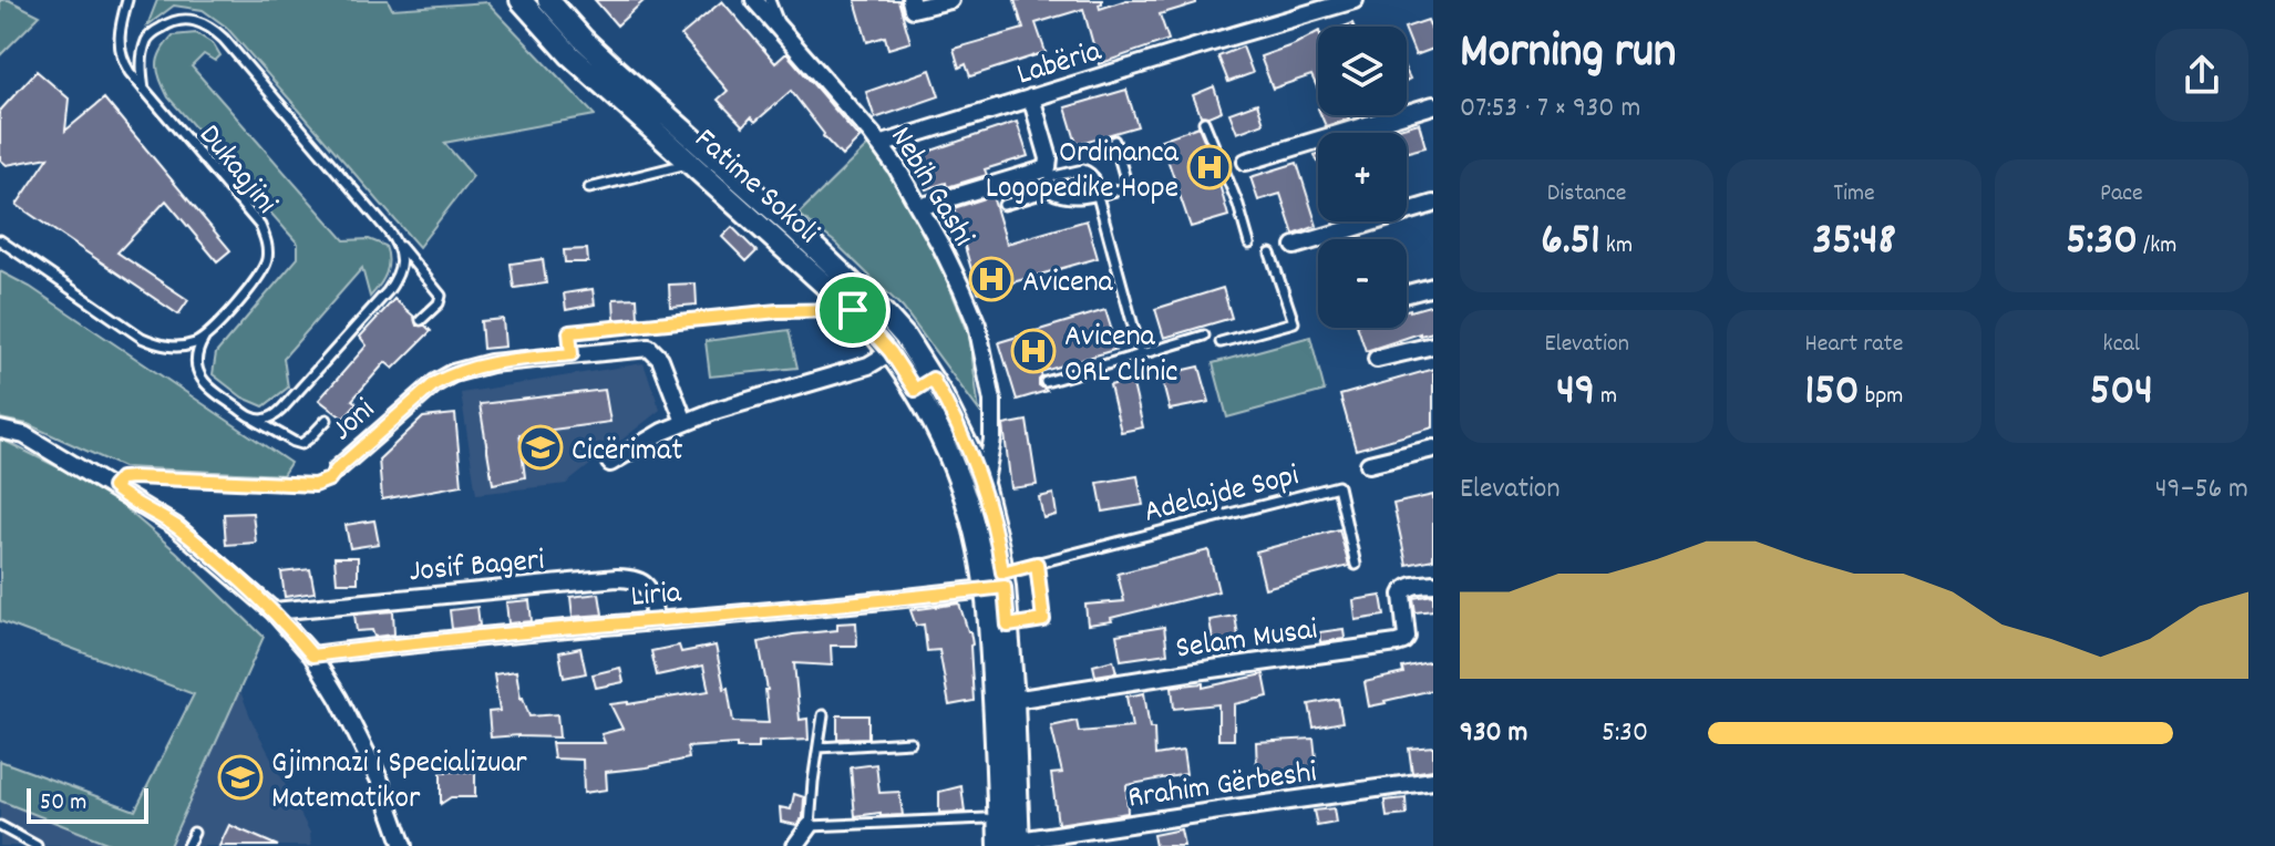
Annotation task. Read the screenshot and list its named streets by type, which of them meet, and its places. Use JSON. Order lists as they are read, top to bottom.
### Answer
{
  "streets": {
    "street": [
      "Labëria",
      "Fatime Sokoli",
      "Nebih Gashi",
      "Joni",
      "Josif Bageri",
      "Liria",
      "Selam Musai",
      "Rrahim Gërbeshi"
    ],
    "lane": ["Dukagjini", "Adelajde Sopi"]
  },
  "crossings": [
    ["Labëria", "Nebih Gashi"],
    ["Fatime Sokoli", "Nebih Gashi"],
    ["Fatime Sokoli", "Adelajde Sopi"],
    ["Fatime Sokoli", "Liria"],
    ["Fatime Sokoli", "Selam Musai"],
    ["Fatime Sokoli", "Rrahim Gërbeshi"],
    ["Adelajde Sopi", "Liria"],
    ["Josif Bageri", "Liria"]
  ],
  "places": {
    "hospital": ["Ordinanca Logopedike Hope", "Avicena", "Avicena ORL Clinic"],
    "school or university": ["Cicërimat", "Gjimnazi i Specializuar Matematikor"]
  },
  "scale_bar": "50 m",
  "page": {
    "heading": ["Morning run", "07:53 · 7 × 930 m"],
    "map_buttons": ["+", "−"],
    "stats": [
      ["Distance", "6.51 km"],
      ["Time", "35:48"],
      ["Pace", "5:30 /km"],
      ["Elevation", "49 m"],
      ["Heart rate", "150 bpm"],
      ["kcal", "504"]
    ],
    "chart": ["Elevation", "49–56 m"],
    "list": [
      {
        "name": "930 m",
        "note": "5:30"
      }
    ],
    "scale": "50 m"
  }
}
